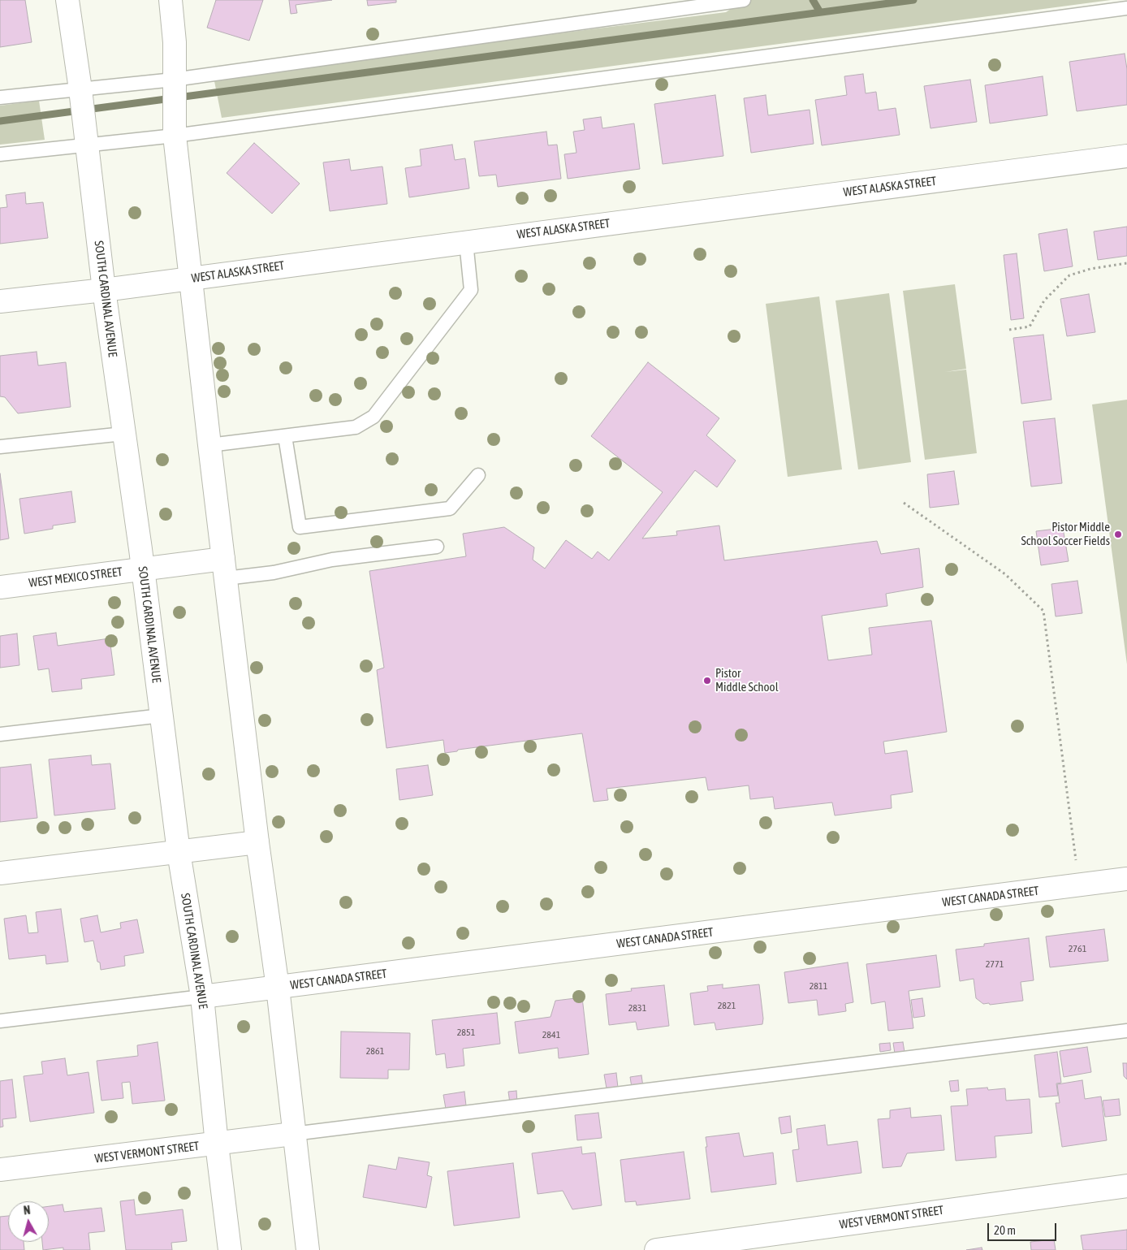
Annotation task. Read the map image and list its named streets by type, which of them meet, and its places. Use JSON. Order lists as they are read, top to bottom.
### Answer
{
  "streets": {
    "street": [
      "WEST ALASKA STREET",
      "SOUTH CARDINAL AVENUE",
      "WEST MEXICO STREET",
      "WEST CANADA STREET",
      "WEST VERMONT STREET"
    ]
  },
  "crossings": [
    ["WEST ALASKA STREET", "SOUTH CARDINAL AVENUE"],
    ["SOUTH CARDINAL AVENUE", "WEST MEXICO STREET"],
    ["SOUTH CARDINAL AVENUE", "WEST CANADA STREET"],
    ["SOUTH CARDINAL AVENUE", "WEST VERMONT STREET"]
  ],
  "places": ["Pistor Middle School Soccer Fields", "Pistor Middle School"],
  "house_numbers": [
    "2761",
    "2771",
    "2811",
    "2821",
    "2831",
    "2851",
    "2841",
    "2861"
  ],
  "scale_bar": "20 m",
  "north": "top"
}
